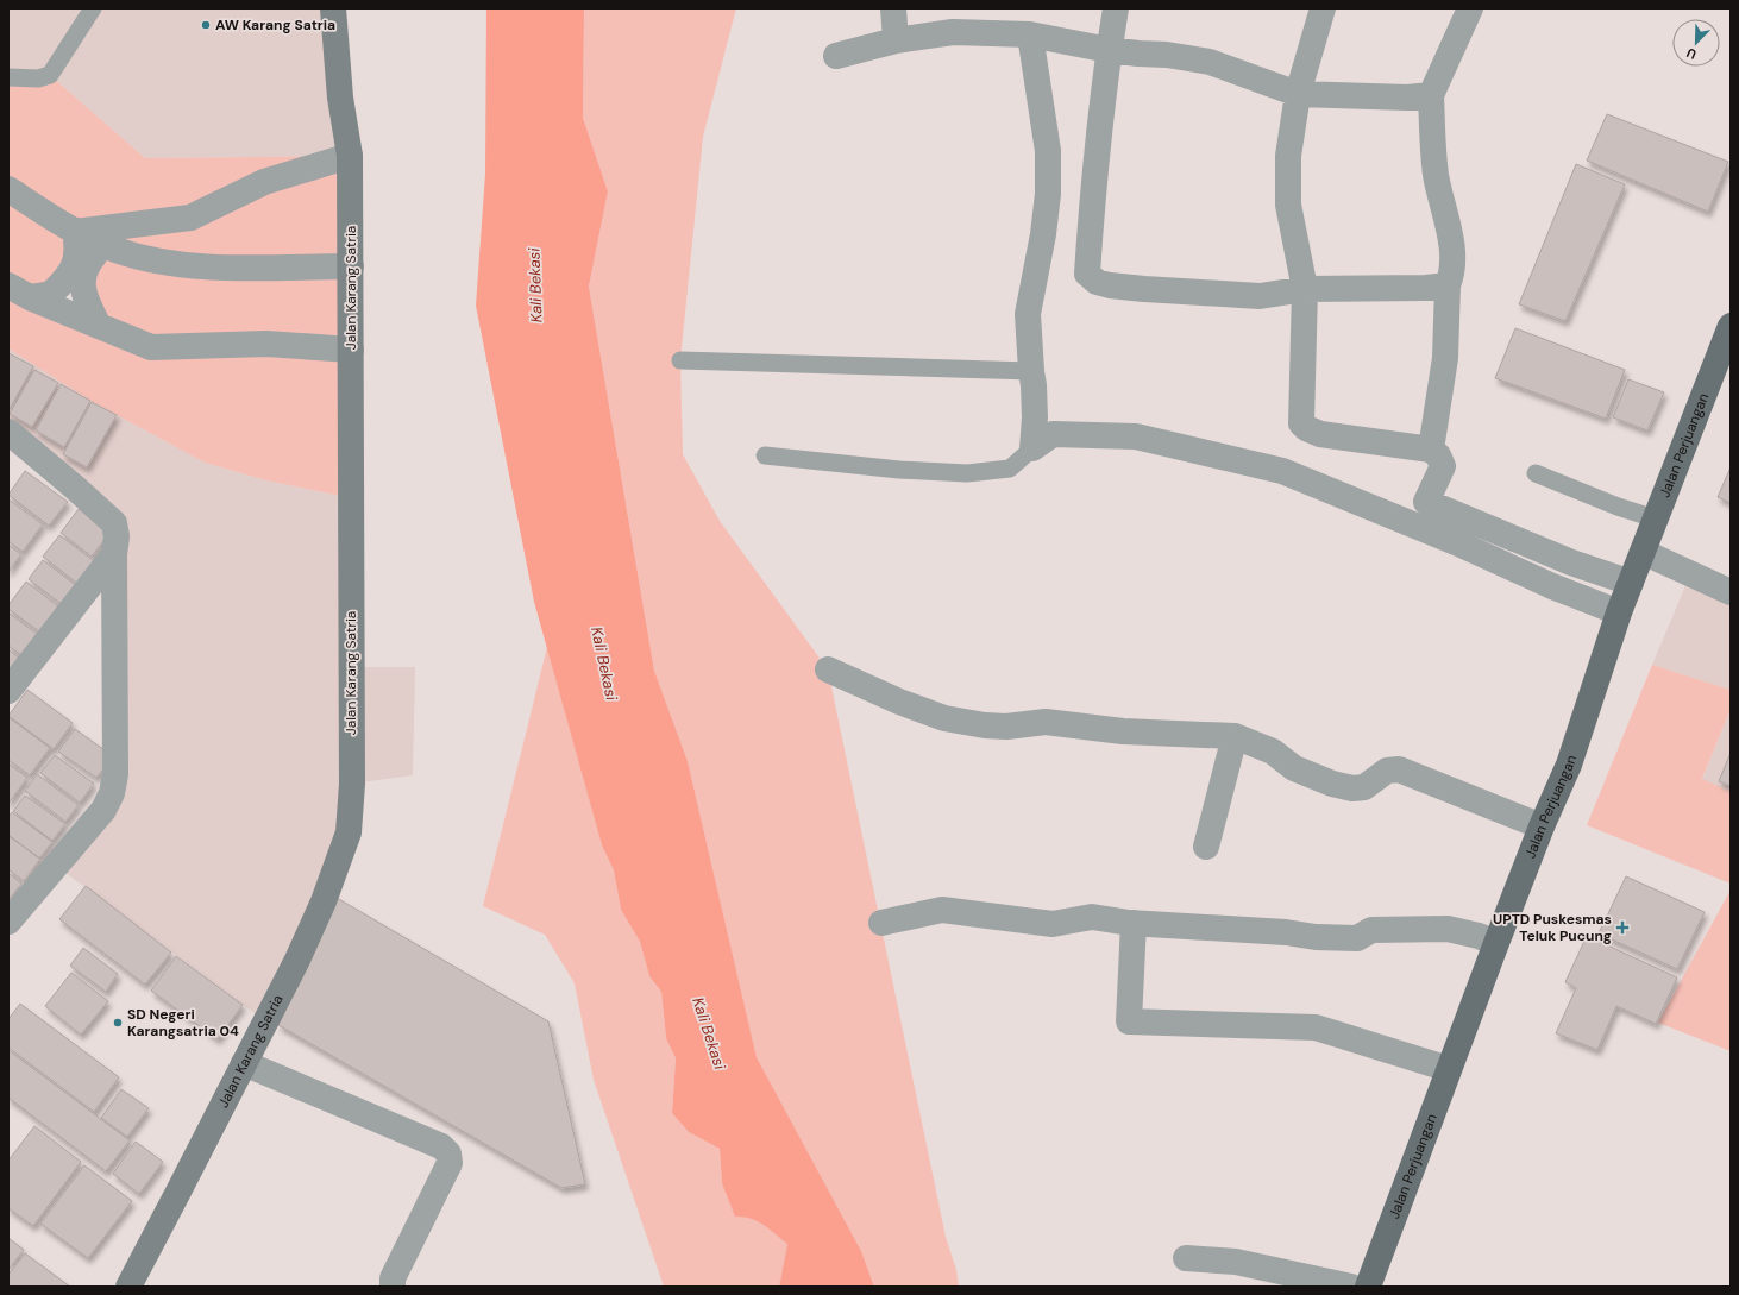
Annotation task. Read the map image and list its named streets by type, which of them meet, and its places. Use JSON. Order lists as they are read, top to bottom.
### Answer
{
  "streets": {
    "main road": ["Jalan Perjuangan"],
    "street": ["Jalan Karang Satria"]
  },
  "water": ["Kali Bekasi"],
  "places": {
    "other": ["AW Karang Satria", "SD Negeri Karangsatria 04"],
    "health": ["UPTD Puskesmas Teluk Pucung"]
  },
  "north": "bottom left"
}
